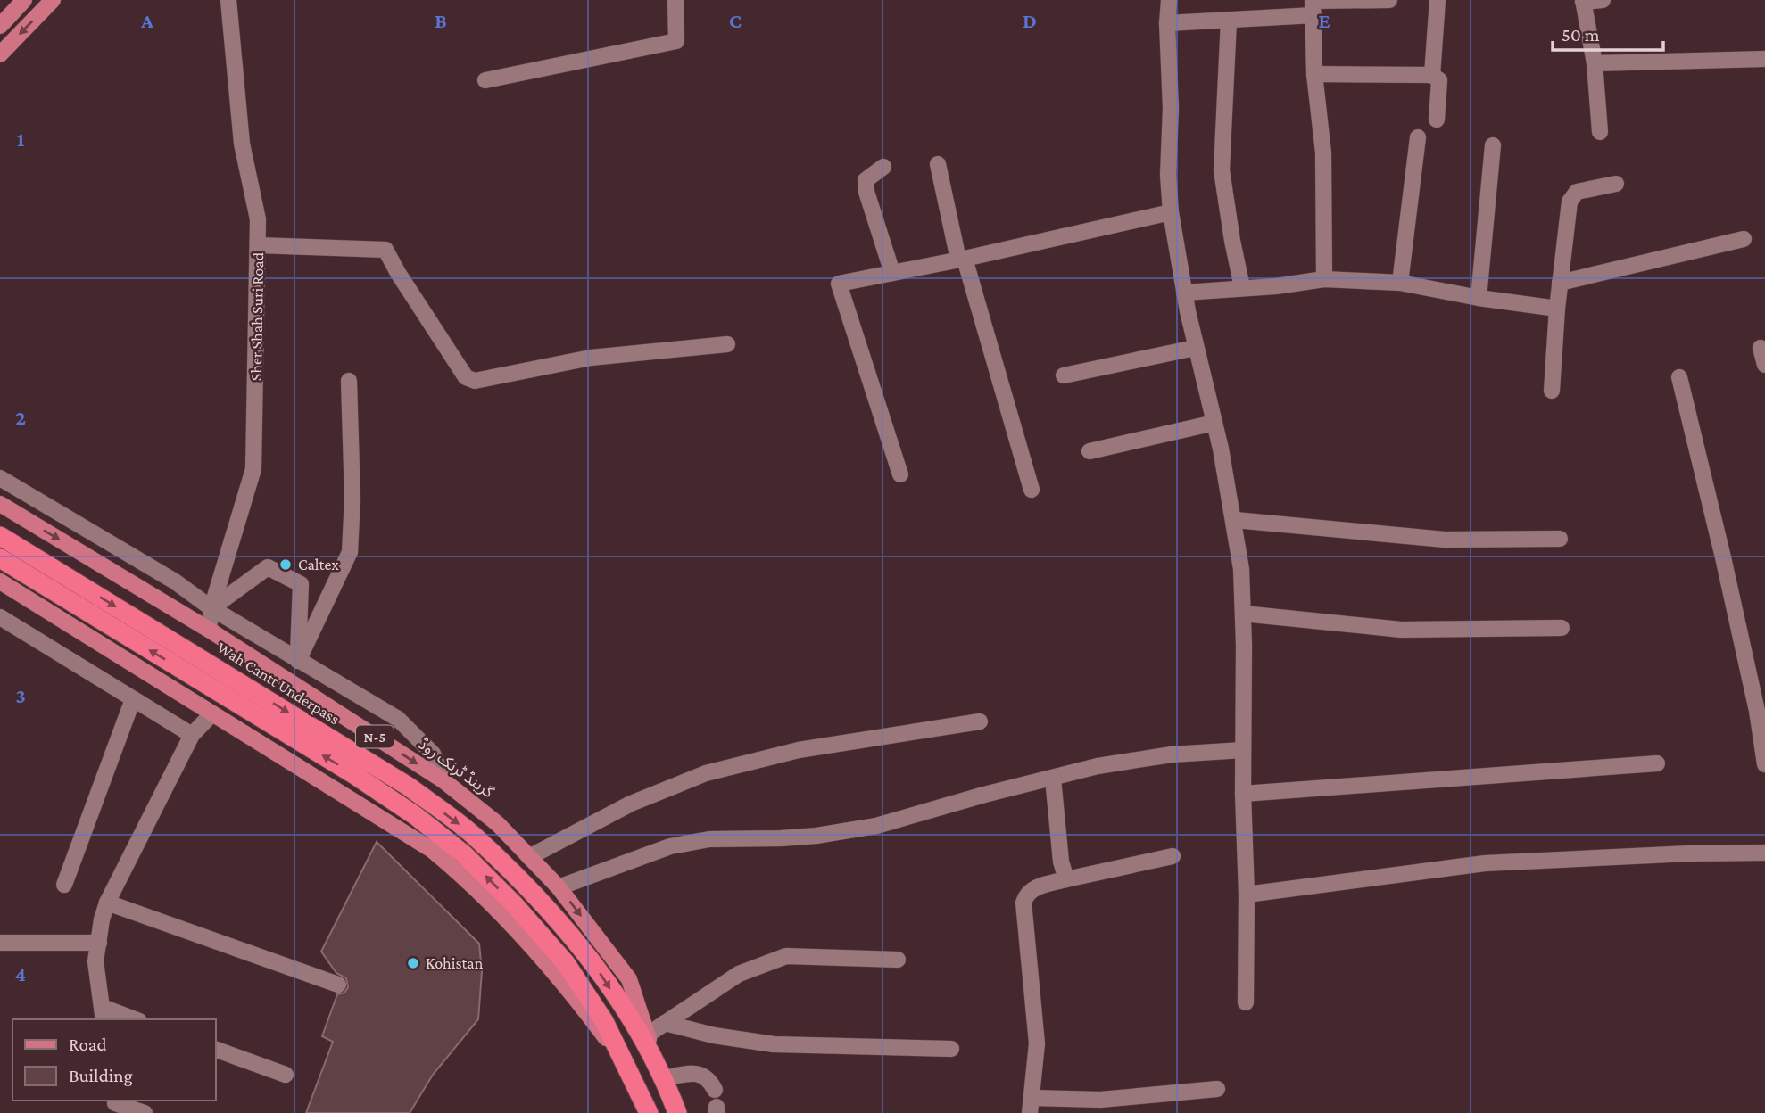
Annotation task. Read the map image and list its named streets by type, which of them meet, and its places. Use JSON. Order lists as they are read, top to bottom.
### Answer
{
  "streets": {
    "highway": ["Wah Cantt Underpass", "N-5", "گرینڈ ٹرنک روڈ"],
    "street": ["Sher Shah Suri Road"]
  },
  "crossings": [
    ["Sher Shah Suri Road", "گرینڈ ٹرنک روڈ"],
    ["Wah Cantt Underpass", "گرینڈ ٹرنک روڈ"]
  ],
  "places": ["Caltex", "Kohistan"],
  "legend": ["Road", "Building"],
  "scale_bar": "50 m",
  "grid": {
    "columns": [
      "A",
      "B",
      "C",
      "D",
      "E"
    ],
    "rows": [
      "1",
      "2",
      "3",
      "4"
    ]
  }
}
